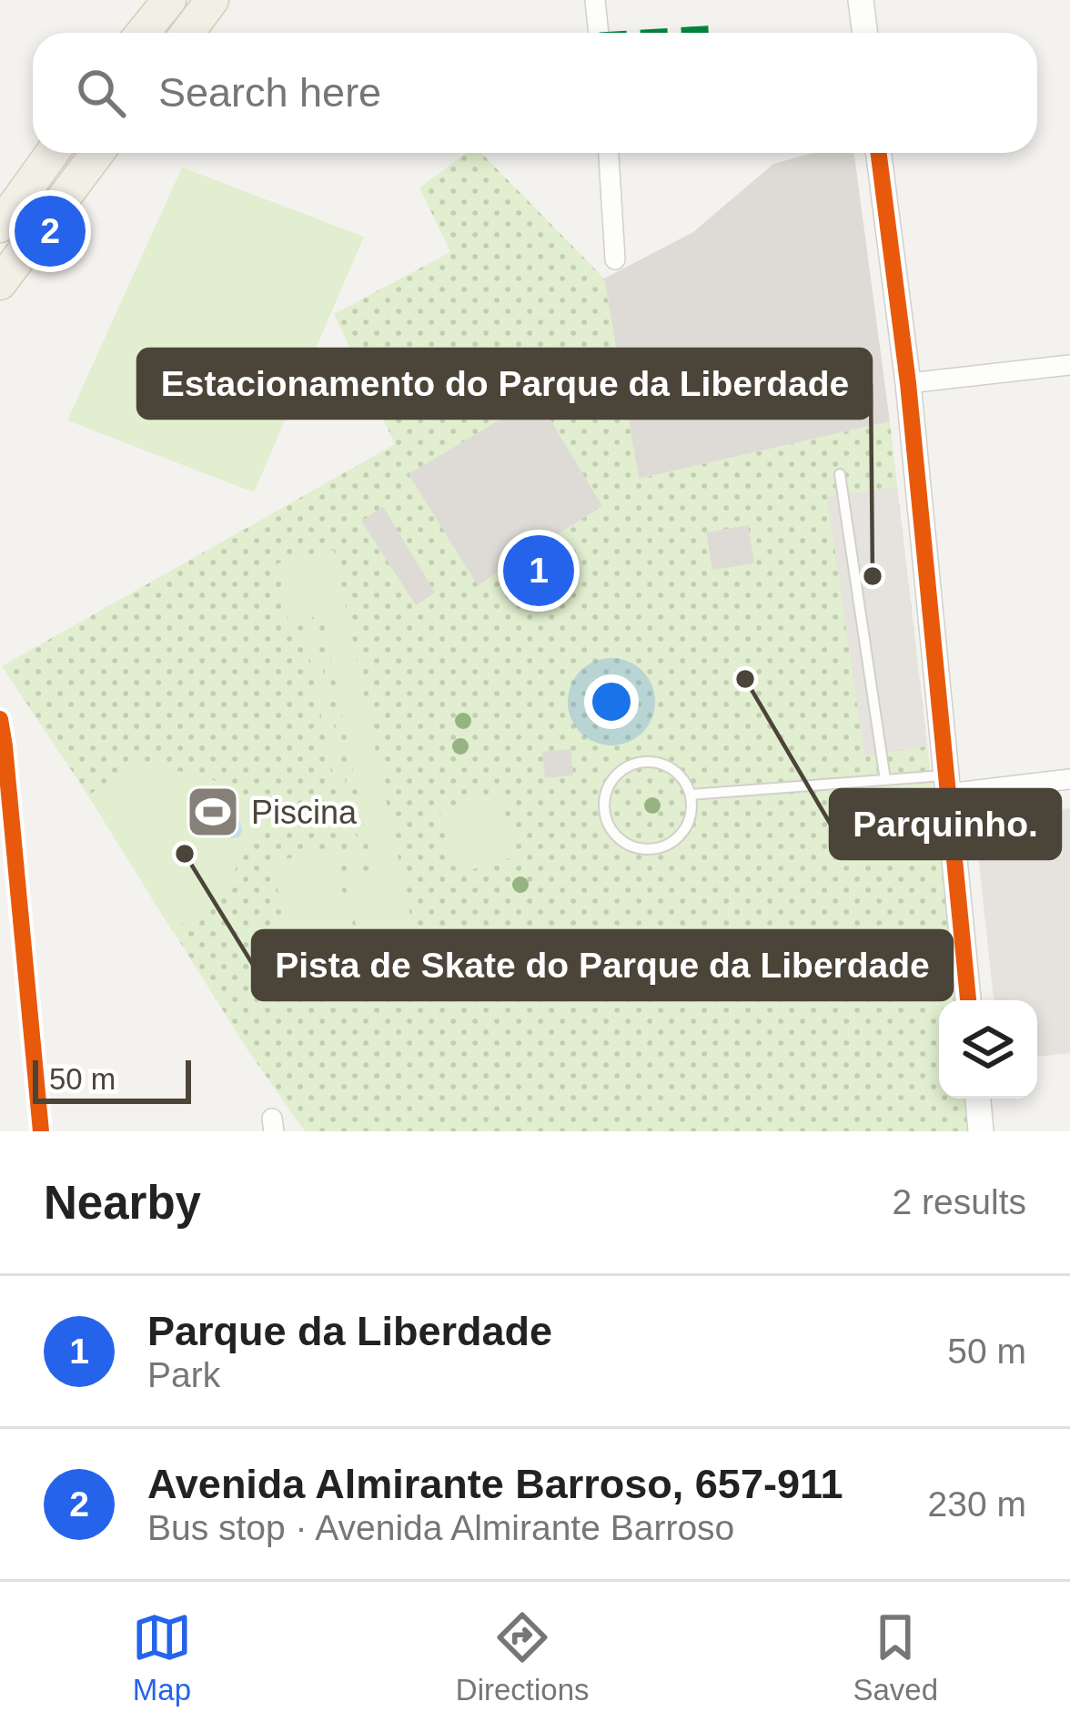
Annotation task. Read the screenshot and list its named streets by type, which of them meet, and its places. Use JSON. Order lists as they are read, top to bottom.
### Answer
{
  "places": {
    "other": ["Estacionamento do Parque da Liberdade", "Parquinho.", "Pista de Skate do Parque da Liberdade"],
    "sports": ["Piscina"]
  },
  "scale_bar": "50 m",
  "page": {
    "search": "Search here",
    "pins": ["2", "1"],
    "scale": "50 m",
    "heading": ["Nearby", "2 results"],
    "list": [
      {
        "mark": "1",
        "name": "Parque da Liberdade",
        "note": "Park",
        "value": "50 m"
      },
      {
        "mark": "2",
        "name": "Avenida Almirante Barroso, 657-911",
        "note": "Bus stop · Avenida Almirante Barroso",
        "value": "230 m"
      }
    ],
    "nav": ["Map", "Directions", "Saved"]
  }
}
